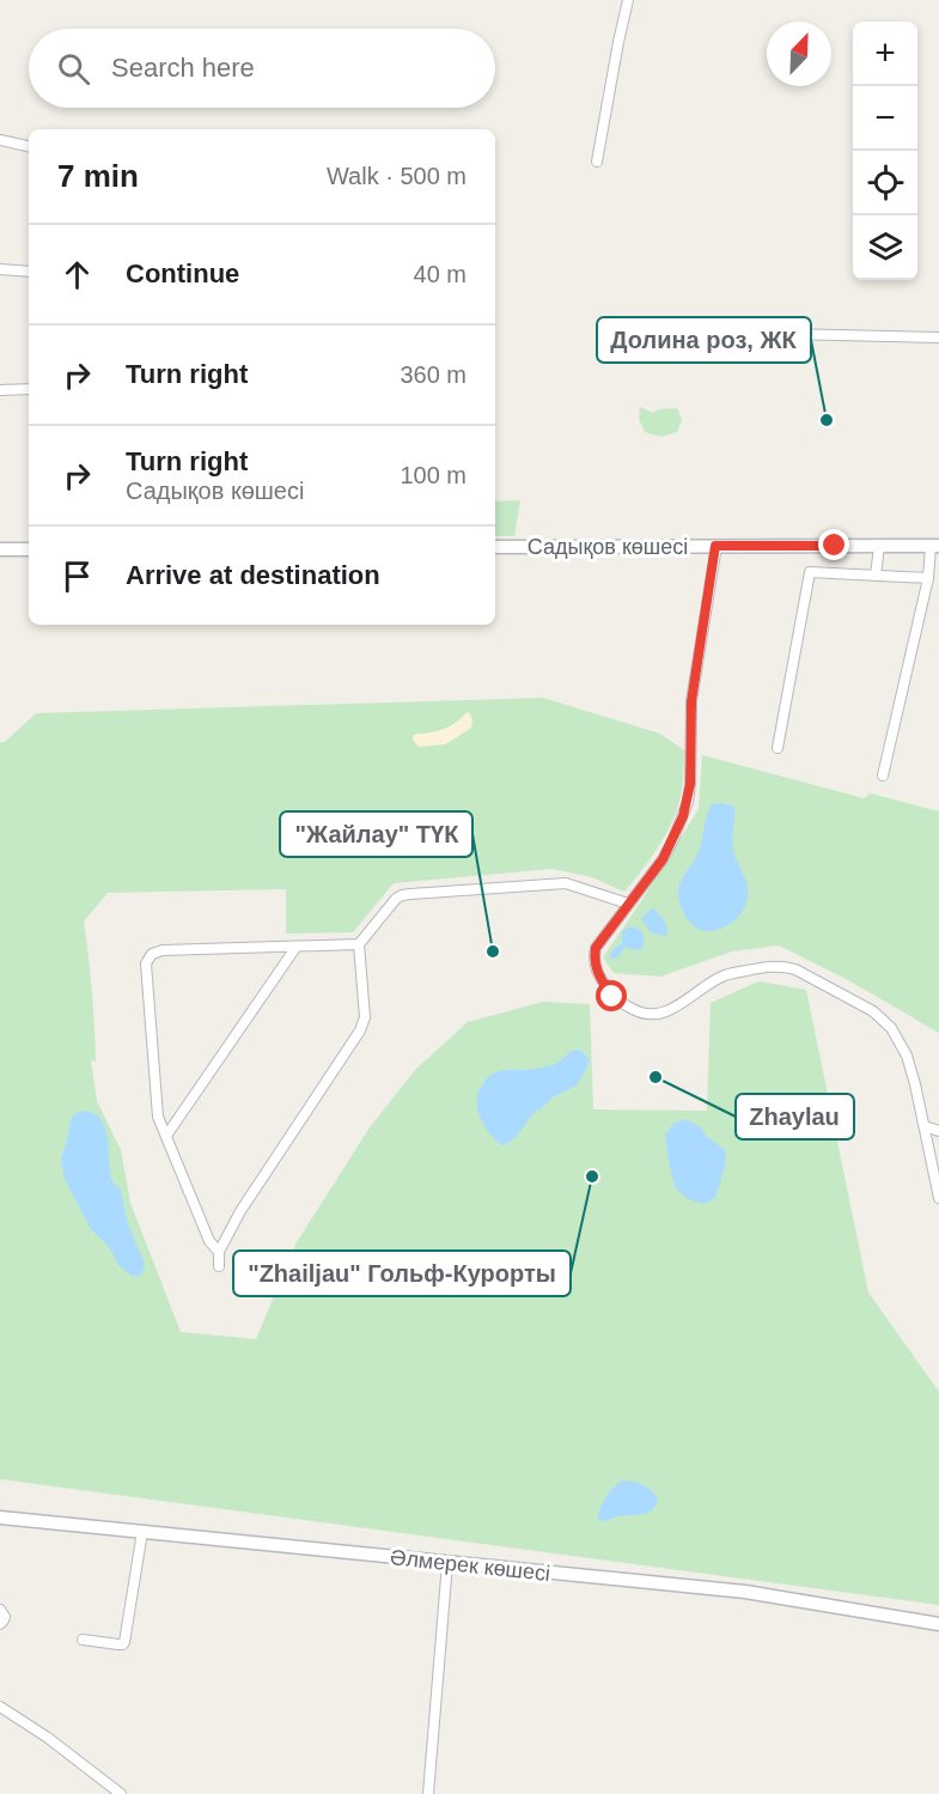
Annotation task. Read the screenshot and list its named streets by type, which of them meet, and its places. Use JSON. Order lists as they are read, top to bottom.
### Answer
{
  "streets": {
    "street": ["Садықов көшесі", "Әлмерек көшесі"]
  },
  "places": [
    "Долина роз, ЖК",
    "\"Жайлау\" ТҮК",
    "Zhaylau",
    "\"Zhailjau\" Гольф-Курорты"
  ],
  "north": "top right",
  "page": {
    "map_buttons": ["+", "−"],
    "search": "Search here",
    "heading": ["7 min", "Walk · 500 m"],
    "list": [
      ["Continue", "40 m"],
      ["Turn right", "360 m"],
      ["Turn right", "Садықов көшесі", "100 m"],
      "Arrive at destination"
    ]
  }
}
